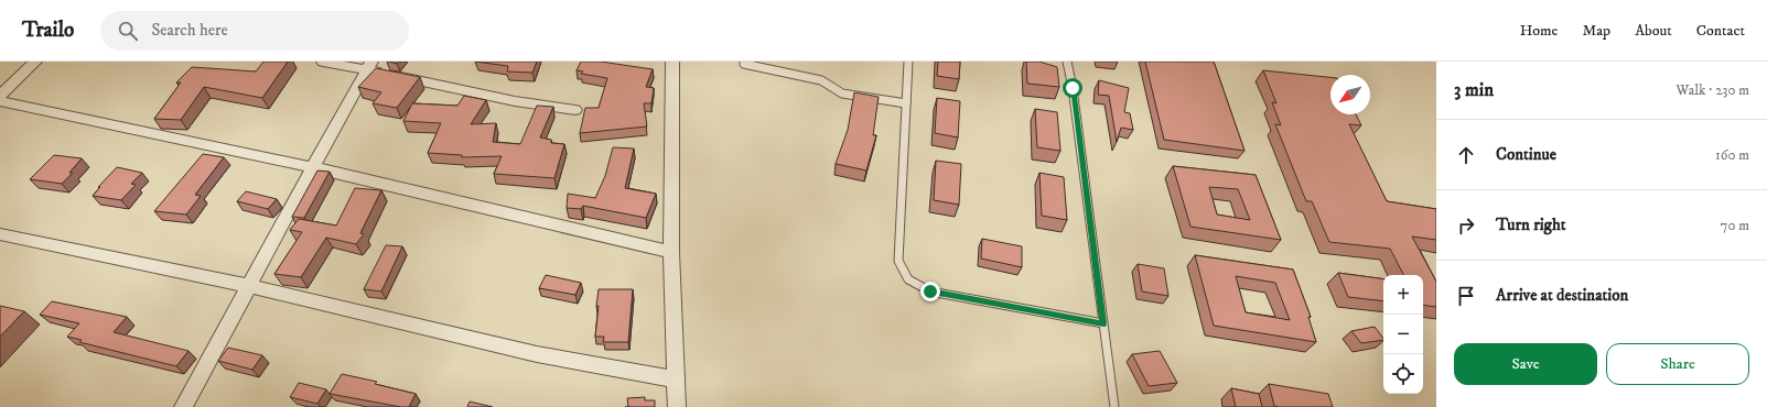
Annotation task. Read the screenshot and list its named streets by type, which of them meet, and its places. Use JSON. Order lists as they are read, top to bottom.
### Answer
{
  "north": "bottom left",
  "page": {
    "header": "Trailo",
    "search": "Search here",
    "nav": [
      "Home",
      "Map",
      "About",
      "Contact"
    ],
    "heading": ["3 min", "Walk · 230 m"],
    "list": [
      ["Continue", "160 m"],
      ["Turn right", "70 m"],
      "Arrive at destination"
    ],
    "map_buttons": ["+", "−"],
    "buttons": ["Save", "Share"]
  }
}
